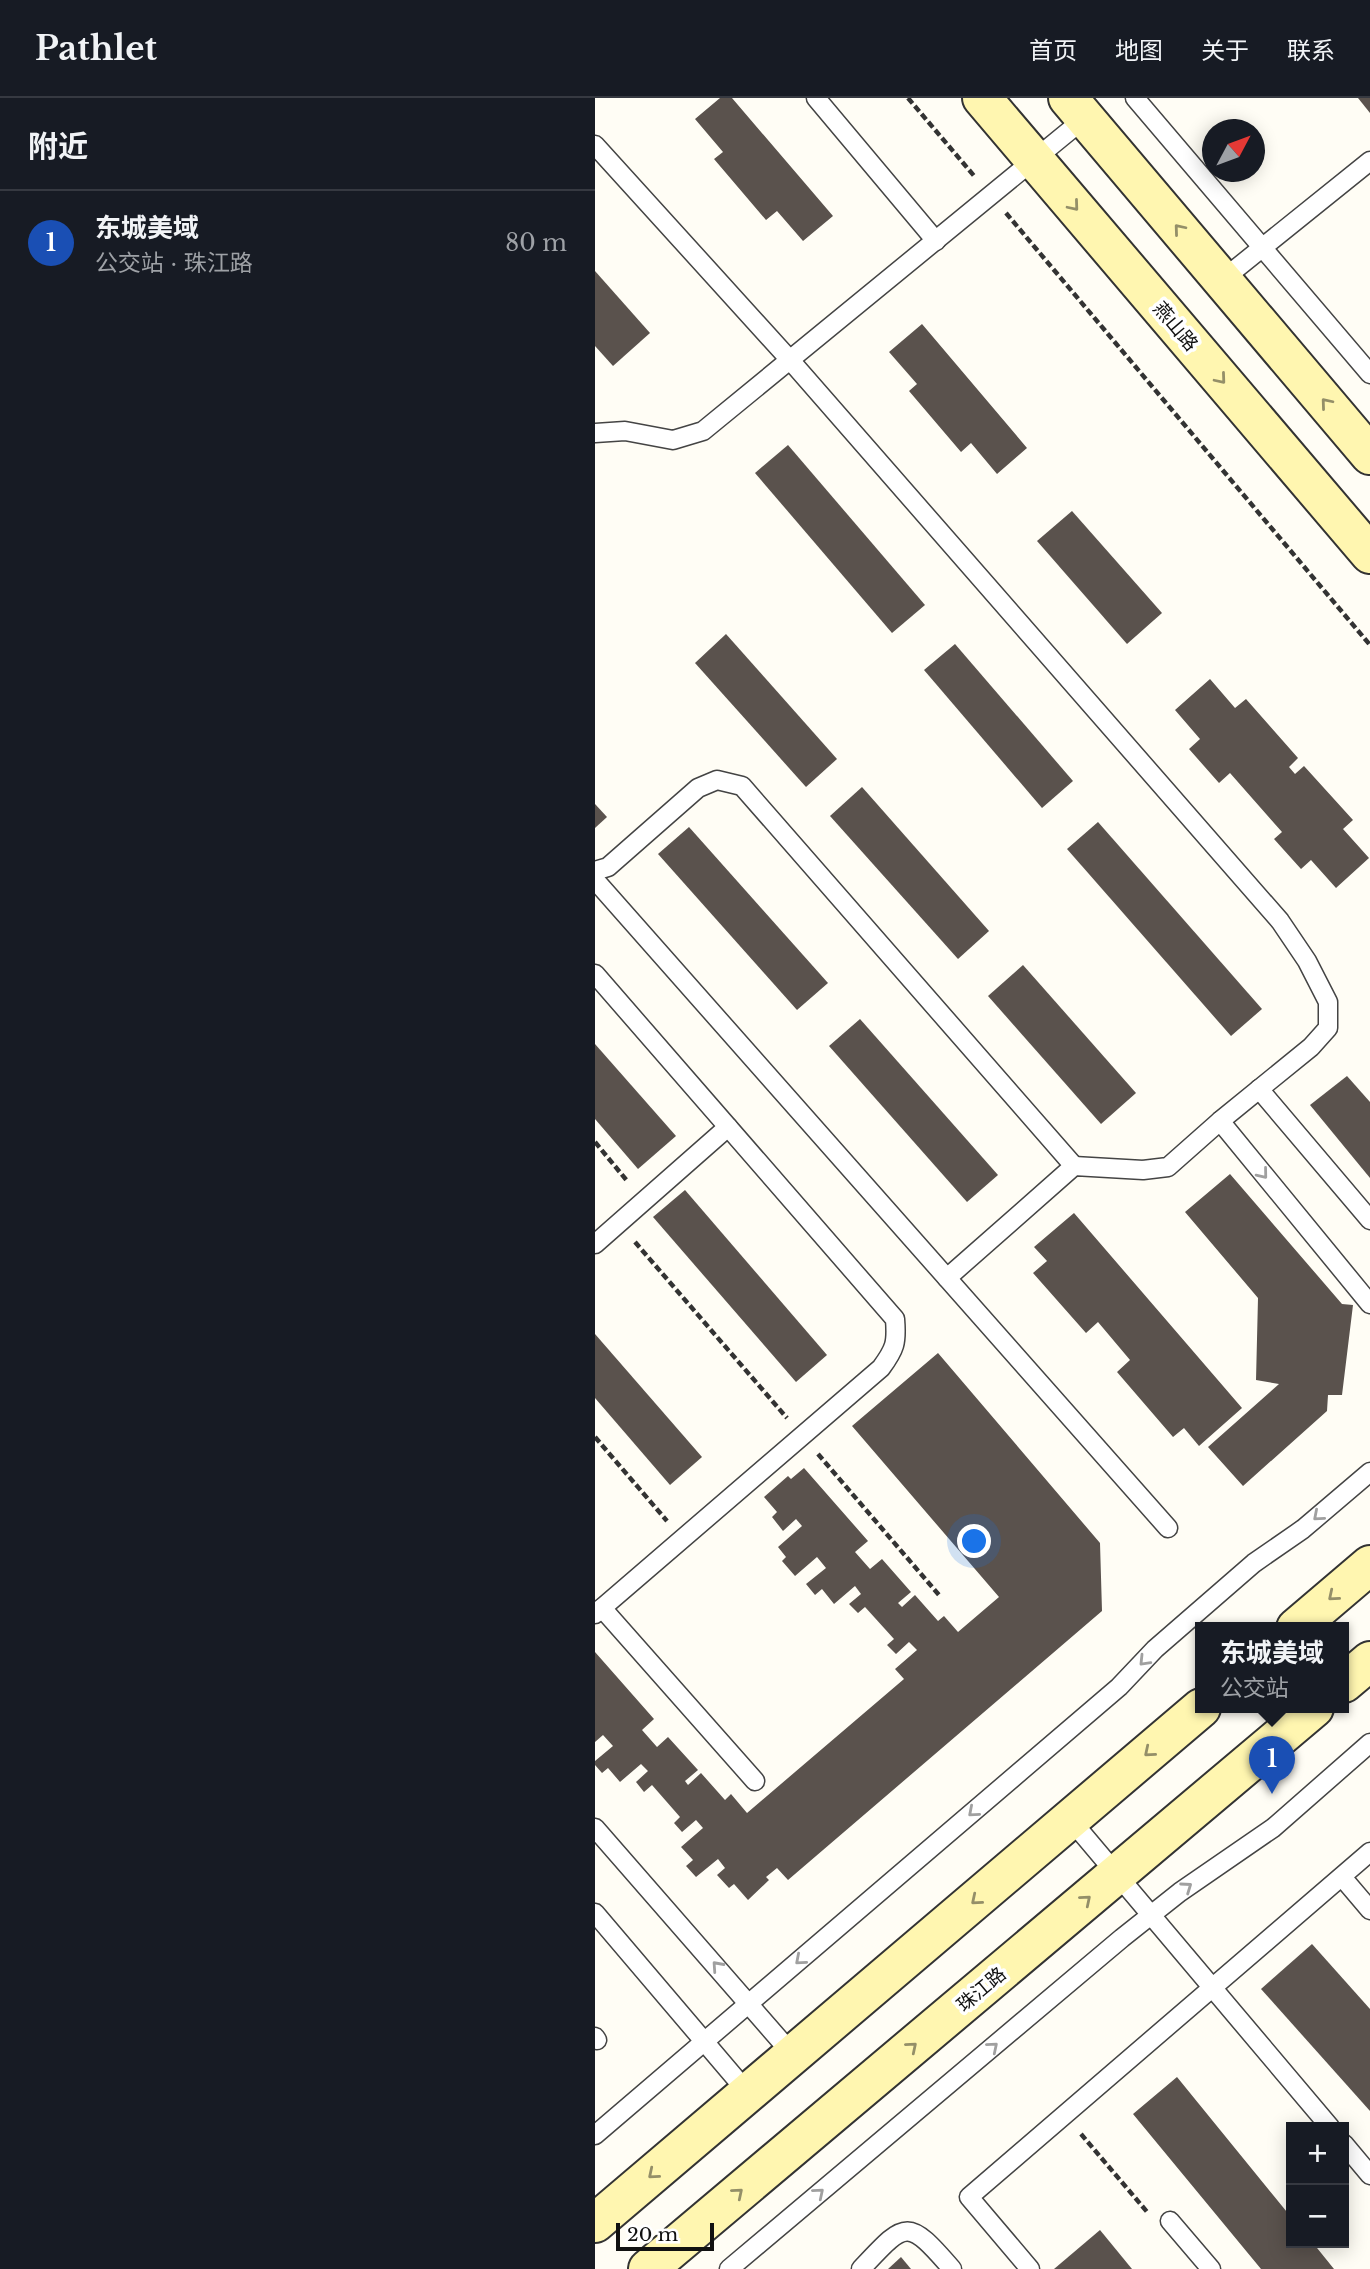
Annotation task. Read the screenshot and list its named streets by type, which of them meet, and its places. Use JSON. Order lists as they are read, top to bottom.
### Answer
{
  "streets": {
    "street": ["燕山路", "珠江路"]
  },
  "scale_bar": "20 m",
  "north": "top right",
  "page": {
    "header": "Pathlet",
    "nav": [
      "首页",
      "地图",
      "关于",
      "联系"
    ],
    "heading": "附近",
    "list": [
      {
        "mark": "1",
        "name": "东城美域",
        "note": "公交站 · 珠江路",
        "value": "80 m"
      }
    ],
    "popup": ["东城美域", "公交站"],
    "pins": "1",
    "map_buttons": ["+", "−"],
    "scale": "20 m"
  }
}
